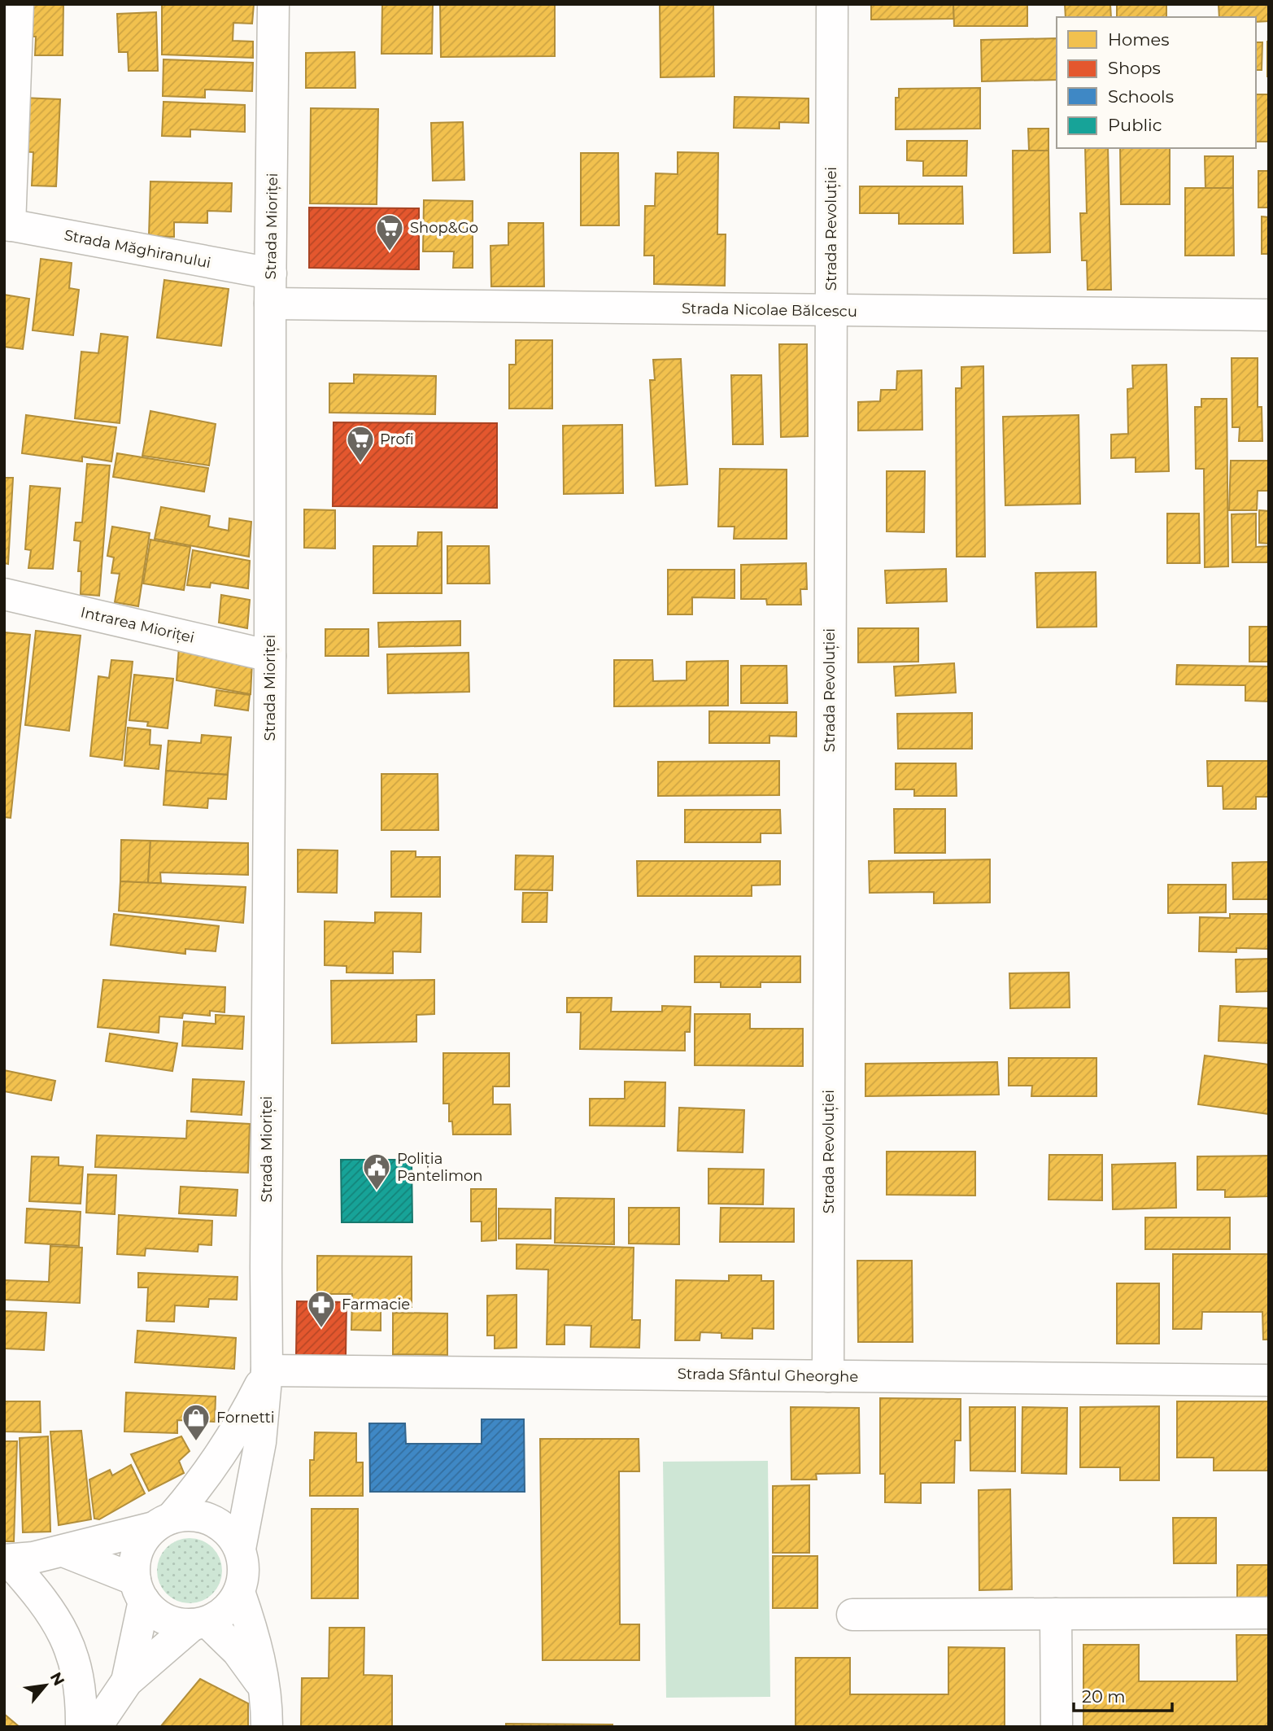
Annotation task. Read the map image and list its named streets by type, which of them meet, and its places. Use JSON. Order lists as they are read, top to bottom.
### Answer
{
  "streets": {
    "street": [
      "Strada Mioriței",
      "Strada Revoluției",
      "Strada Măghiranului",
      "Strada Nicolae Bălcescu",
      "Intrarea Mioriței",
      "Strada Sfântul Gheorghe"
    ]
  },
  "crossings": [
    ["Strada Mioriței", "Strada Măghiranului"],
    ["Strada Mioriței", "Strada Nicolae Bălcescu"],
    ["Strada Mioriței", "Intrarea Mioriței"],
    ["Strada Mioriței", "Strada Sfântul Gheorghe"],
    ["Strada Revoluției", "Strada Nicolae Bălcescu"],
    ["Strada Revoluției", "Strada Sfântul Gheorghe"]
  ],
  "places": {
    "supermarket": ["Shop&Go", "Profi"],
    "public building": ["Poliția Pantelimon"],
    "pharmacy": ["Farmacie"],
    "shop": ["Fornetti"]
  },
  "legend": [
    "Homes",
    "Shops",
    "Schools",
    "Public"
  ],
  "scale_bar": "20 m",
  "north": "top right"
}
